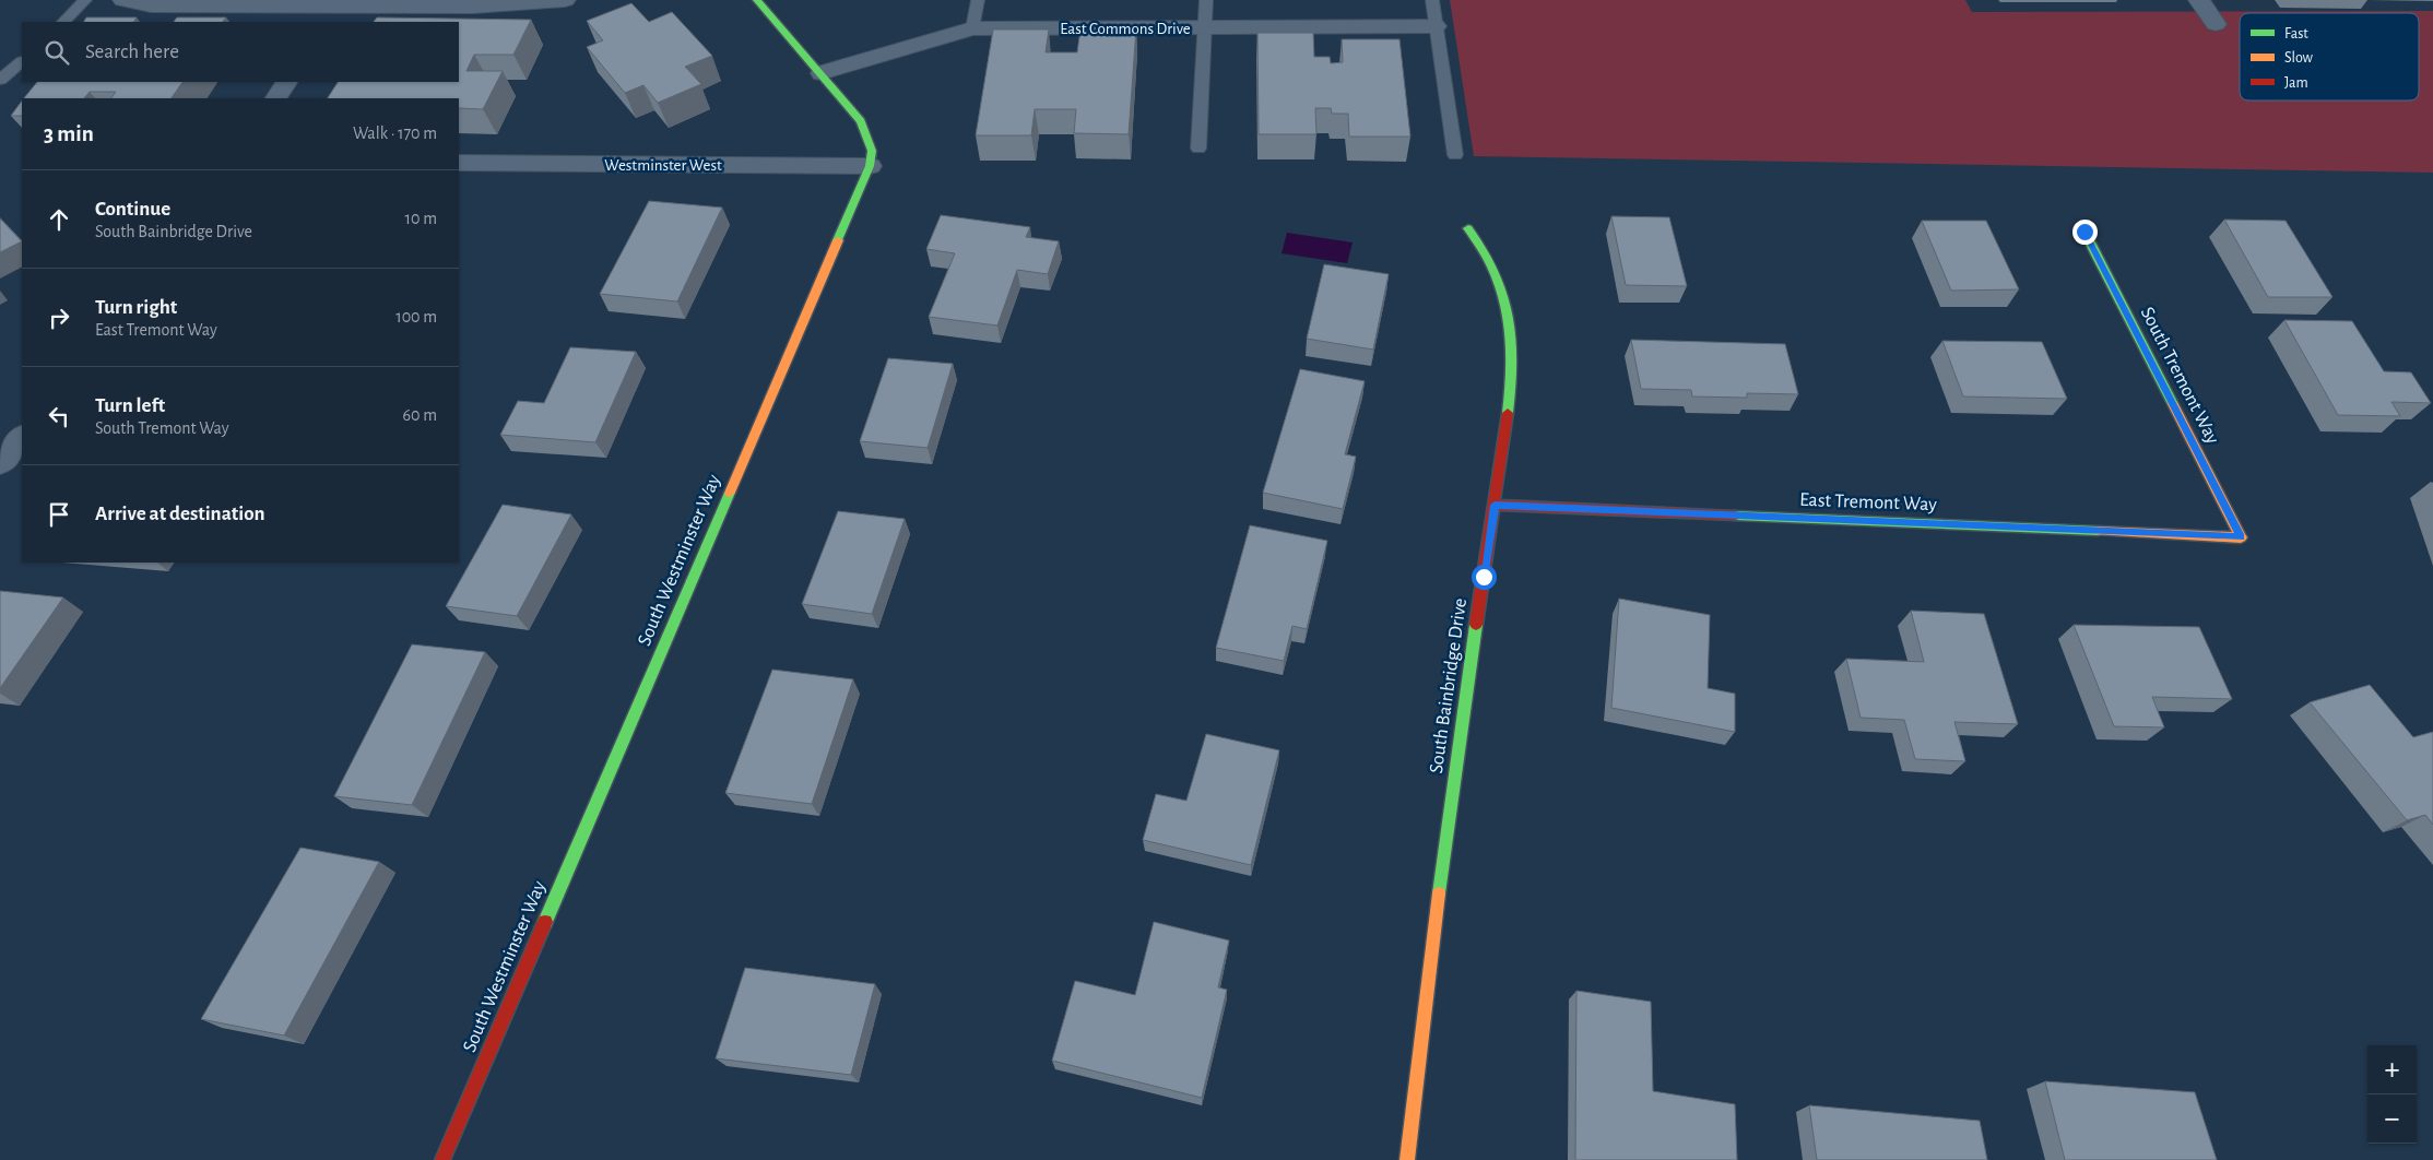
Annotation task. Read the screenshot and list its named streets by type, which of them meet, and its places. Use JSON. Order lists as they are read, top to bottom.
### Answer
{
  "streets": {
    "street": [
      "East Commons Drive",
      "Westminster West",
      "South Tremont Way",
      "East Tremont Way",
      "South Westminster Way",
      "South Bainbridge Drive"
    ]
  },
  "crossings": [
    ["East Commons Drive", "South Westminster Way"],
    ["Westminster West", "South Westminster Way"],
    ["South Tremont Way", "East Tremont Way"],
    ["East Tremont Way", "South Bainbridge Drive"]
  ],
  "legend": ["Fast", "Slow", "Jam"],
  "page": {
    "search": "Search here",
    "heading": ["3 min", "Walk · 170 m"],
    "list": [
      ["Continue", "South Bainbridge Drive", "10 m"],
      ["Turn right", "East Tremont Way", "100 m"],
      ["Turn left", "South Tremont Way", "60 m"],
      "Arrive at destination"
    ],
    "map_buttons": ["+", "−"]
  }
}
